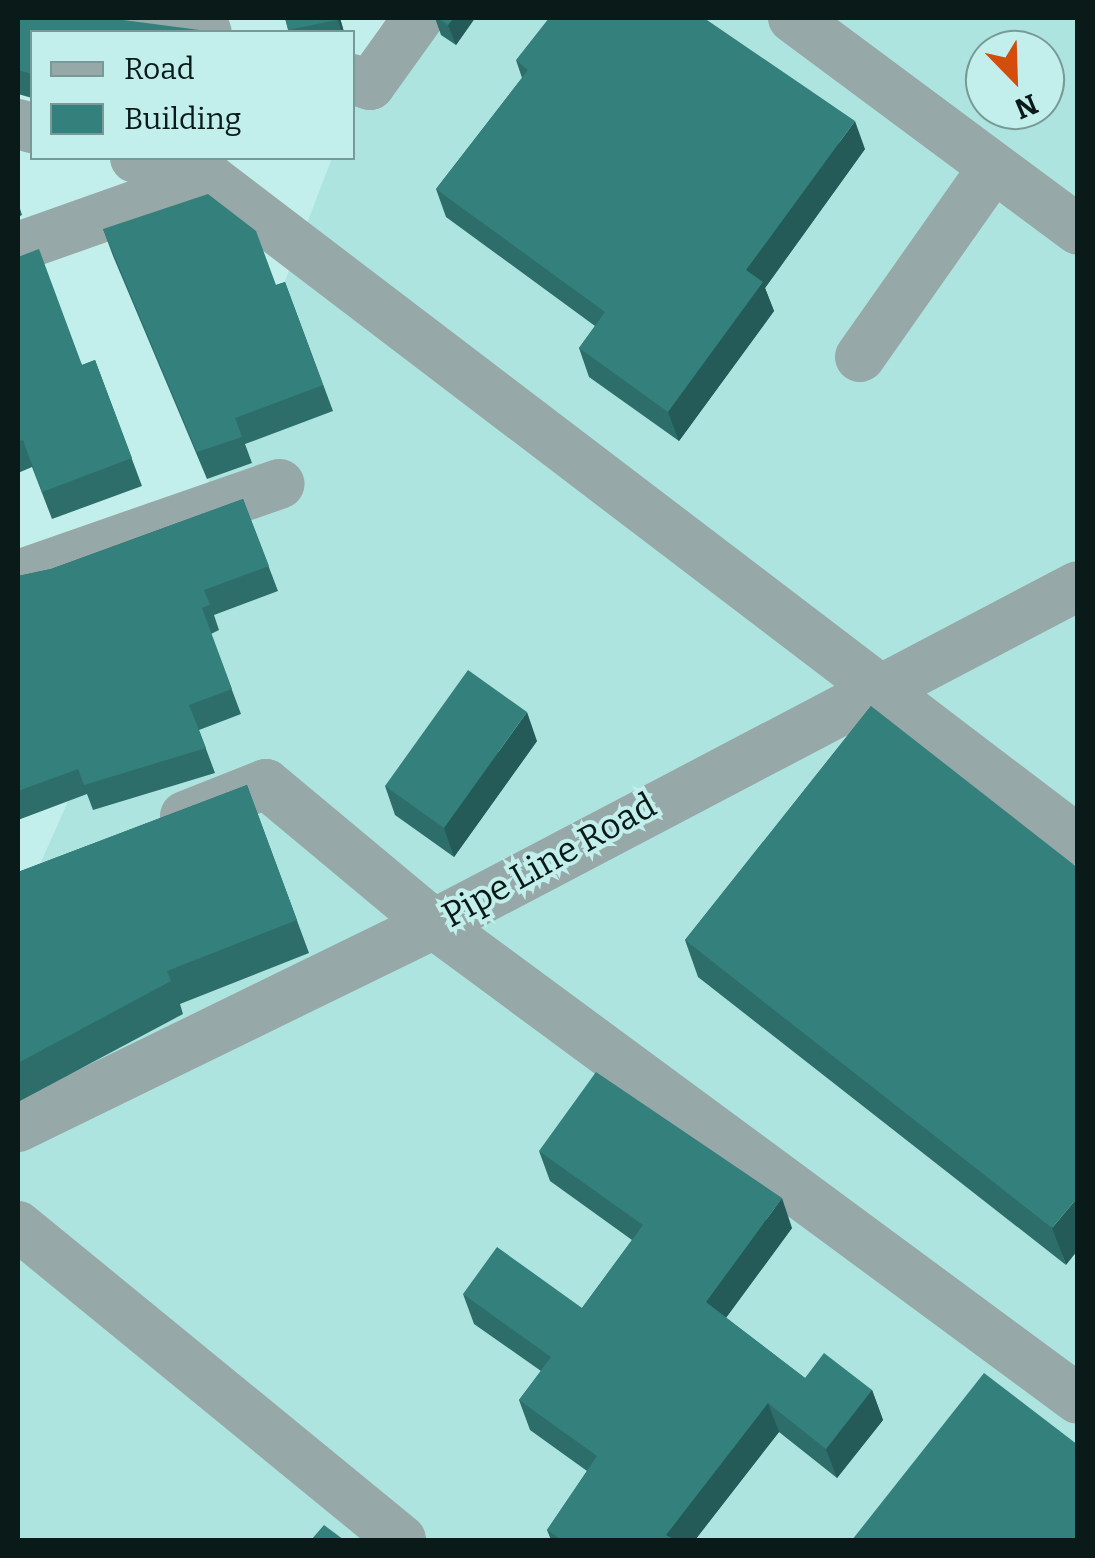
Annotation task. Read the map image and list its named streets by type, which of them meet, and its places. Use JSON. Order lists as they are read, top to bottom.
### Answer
{
  "streets": {
    "street": ["Pipe Line Road"]
  },
  "legend": ["Road", "Building"],
  "north": "bottom right"
}
